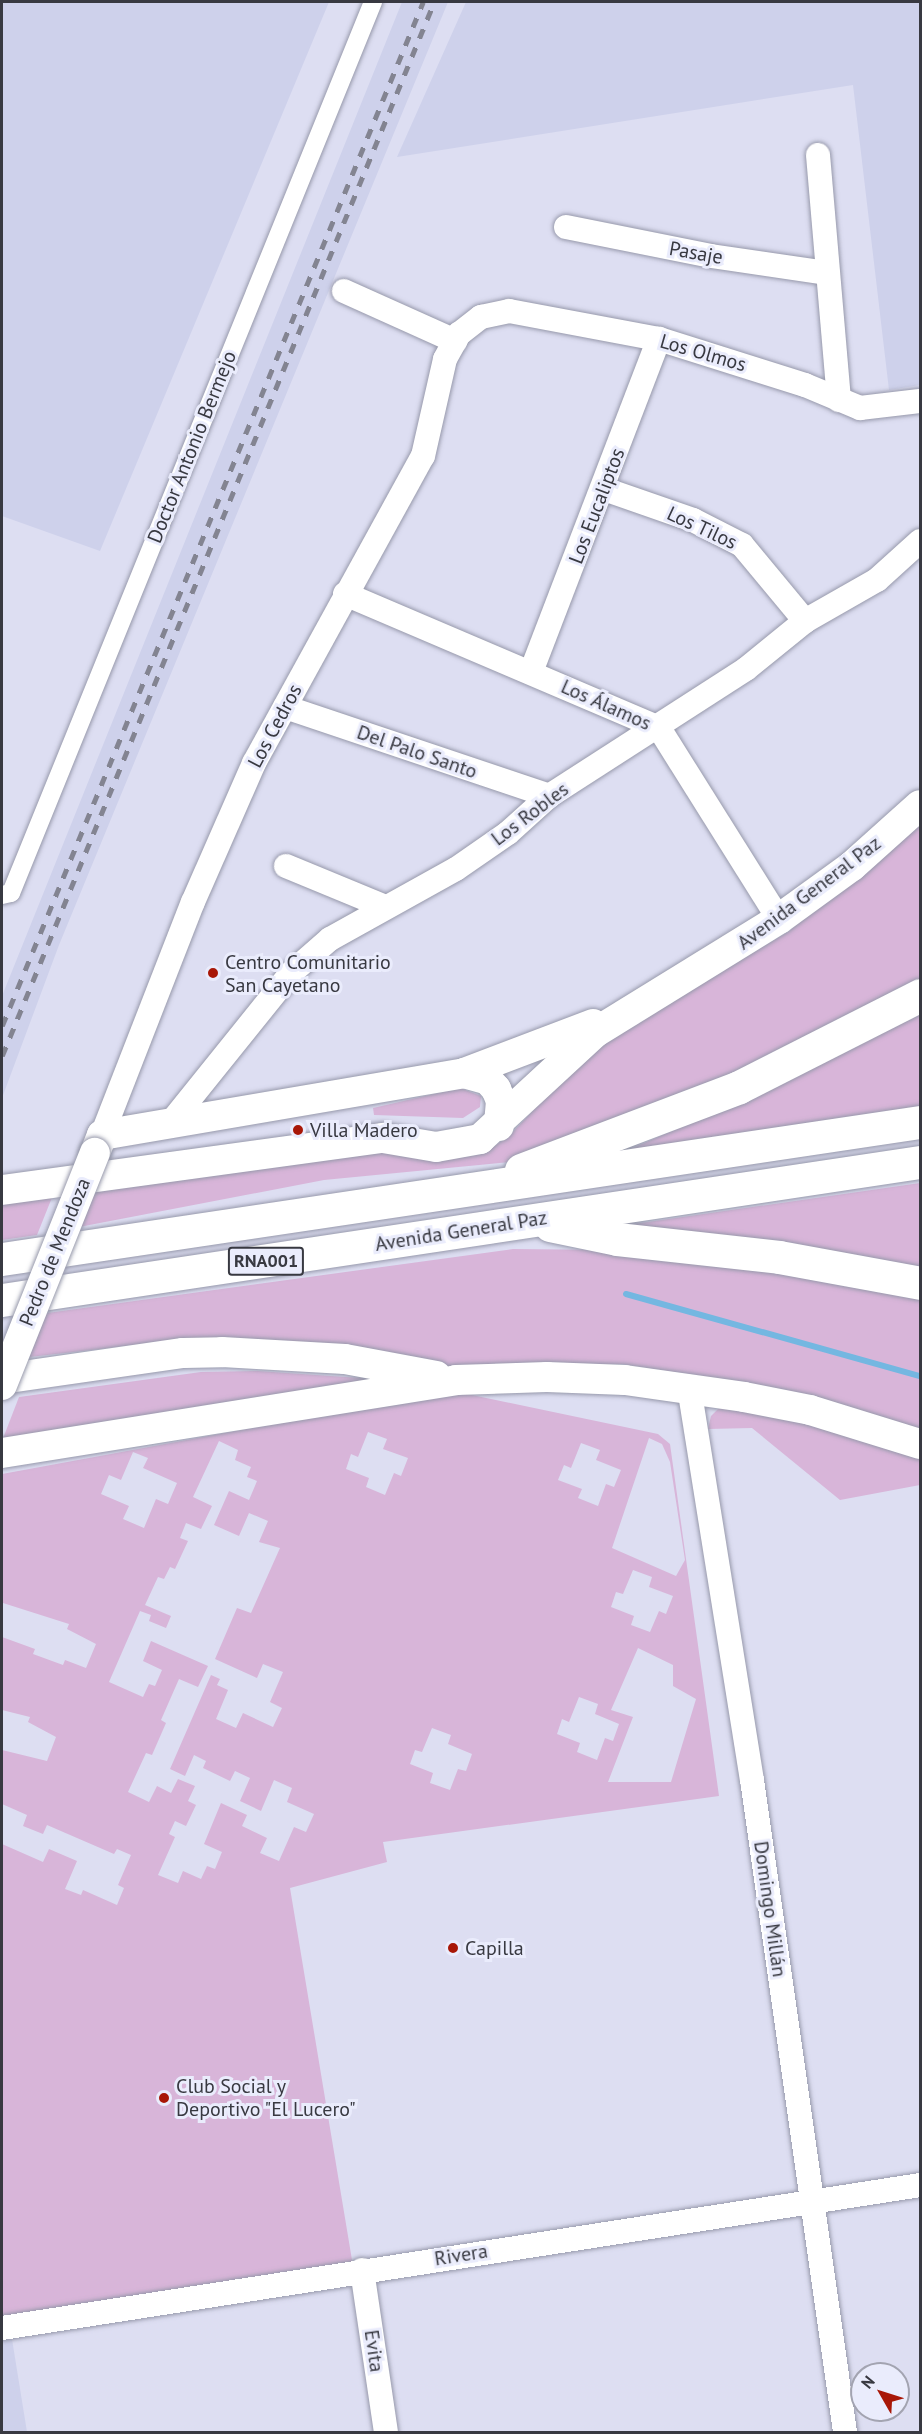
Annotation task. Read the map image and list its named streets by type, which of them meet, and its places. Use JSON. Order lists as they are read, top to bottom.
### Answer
{
  "streets": {
    "highway": ["Avenida General Paz", "RNA001"],
    "street": [
      "Pasaje",
      "Los Olmos",
      "Doctor Antonio Bermejo",
      "Los Eucaliptos",
      "Los Tilos",
      "Los Álamos",
      "Los Cedros",
      "Del Palo Santo",
      "Los Robles",
      "Pedro de Mendoza",
      "Domingo Millán",
      "Rivera",
      "Evita"
    ]
  },
  "crossings": [
    ["Los Olmos", "Los Eucaliptos"],
    ["Los Olmos", "Los Cedros"],
    ["Los Eucaliptos", "Los Tilos"],
    ["Los Eucaliptos", "Los Álamos"],
    ["Los Tilos", "Los Robles"],
    ["Los Álamos", "Los Cedros"],
    ["Los Álamos", "Los Robles"],
    ["Los Álamos", "Avenida General Paz"],
    ["Los Cedros", "Del Palo Santo"],
    ["Los Cedros", "Avenida General Paz"],
    ["Los Cedros", "Pedro de Mendoza"],
    ["Del Palo Santo", "Los Robles"],
    ["Los Robles", "Avenida General Paz"],
    ["Avenida General Paz", "Pedro de Mendoza"],
    ["Domingo Millán", "Rivera"],
    ["Rivera", "Evita"]
  ],
  "places": [
    "Centro Comunitario San Cayetano",
    "Villa Madero",
    "Capilla",
    "Club Social y Deportivo \"El Lucero\""
  ],
  "north": "top left"
}
